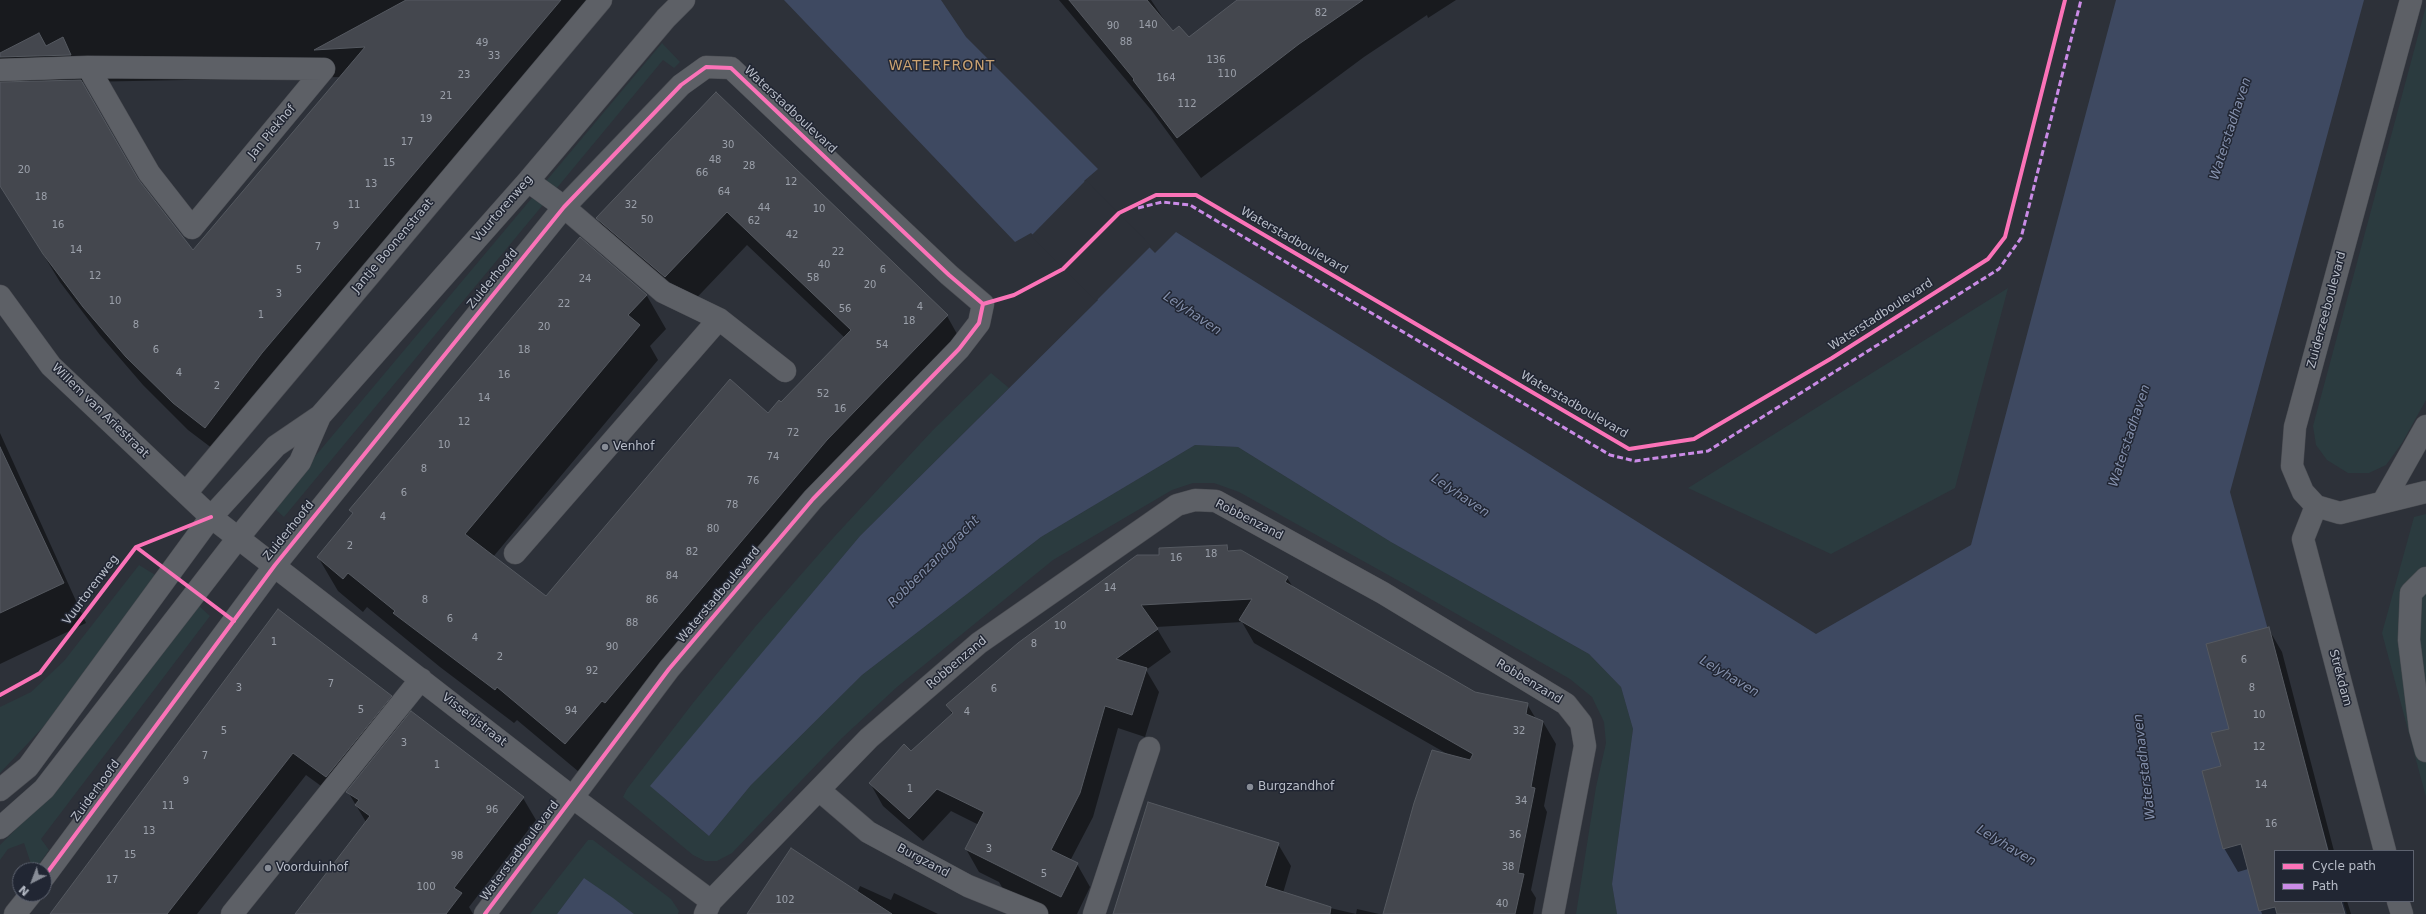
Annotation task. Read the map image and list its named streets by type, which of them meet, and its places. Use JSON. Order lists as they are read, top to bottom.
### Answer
{
  "streets": {
    "street": [
      "Waterstadboulevard",
      "Jan Piekhof",
      "Vuurtorenweg",
      "Jantje Boonenstraat",
      "Zuiderhoofd",
      "Zuiderzeeboulevard",
      "Willem van Ariestraat",
      "Robbenzand",
      "Strekdam",
      "Visserijstraat",
      "Burgzand"
    ]
  },
  "crossings": [
    ["Waterstadboulevard", "Zuiderhoofd"],
    ["Waterstadboulevard", "Visserijstraat"],
    ["Vuurtorenweg", "Willem van Ariestraat"],
    ["Vuurtorenweg", "Visserijstraat"],
    ["Jantje Boonenstraat", "Willem van Ariestraat"],
    ["Zuiderhoofd", "Visserijstraat"],
    ["Zuiderzeeboulevard", "Strekdam"],
    ["Willem van Ariestraat", "Visserijstraat"],
    ["Robbenzand", "Visserijstraat"],
    ["Robbenzand", "Burgzand"]
  ],
  "districts": ["WATERFRONT"],
  "water": ["Waterstadhaven", "Lelyhaven", "Robbenzandgracht"],
  "places": ["Venhof", "Burgzandhof", "Voorduinhof"],
  "house_numbers": [
    "82",
    "140",
    "90",
    "88",
    "49",
    "33",
    "136",
    "110",
    "23",
    "164",
    "21",
    "112",
    "19",
    "17",
    "30",
    "48",
    "15",
    "28",
    "20",
    "66",
    "12",
    "13",
    "64",
    "18",
    "11",
    "32",
    "44",
    "10",
    "50",
    "62",
    "16",
    "9",
    "42",
    "7",
    "14",
    "22",
    "40",
    "5",
    "6",
    "12",
    "58",
    "24",
    "20",
    "3",
    "10",
    "22",
    "4",
    "56",
    "1",
    "18",
    "8",
    "20",
    "54",
    "6",
    "18",
    "4",
    "16",
    "2",
    "52",
    "14",
    "16",
    "12",
    "72",
    "10",
    "74",
    "8",
    "76",
    "6",
    "78",
    "4",
    "80",
    "2",
    "82",
    "18",
    "16",
    "84",
    "14",
    "8",
    "86",
    "6",
    "88",
    "10",
    "4",
    "1",
    "8",
    "90",
    "2",
    "6",
    "92",
    "7",
    "3",
    "8",
    "6",
    "5",
    "94",
    "4",
    "10",
    "5",
    "32",
    "3",
    "12",
    "7",
    "1",
    "9",
    "14",
    "1",
    "34",
    "11",
    "96",
    "16",
    "13",
    "36",
    "3",
    "15",
    "98",
    "38",
    "5",
    "17",
    "100",
    "102",
    "40"
  ],
  "legend": ["Cycle path", "Path"],
  "north": "bottom left"
}
